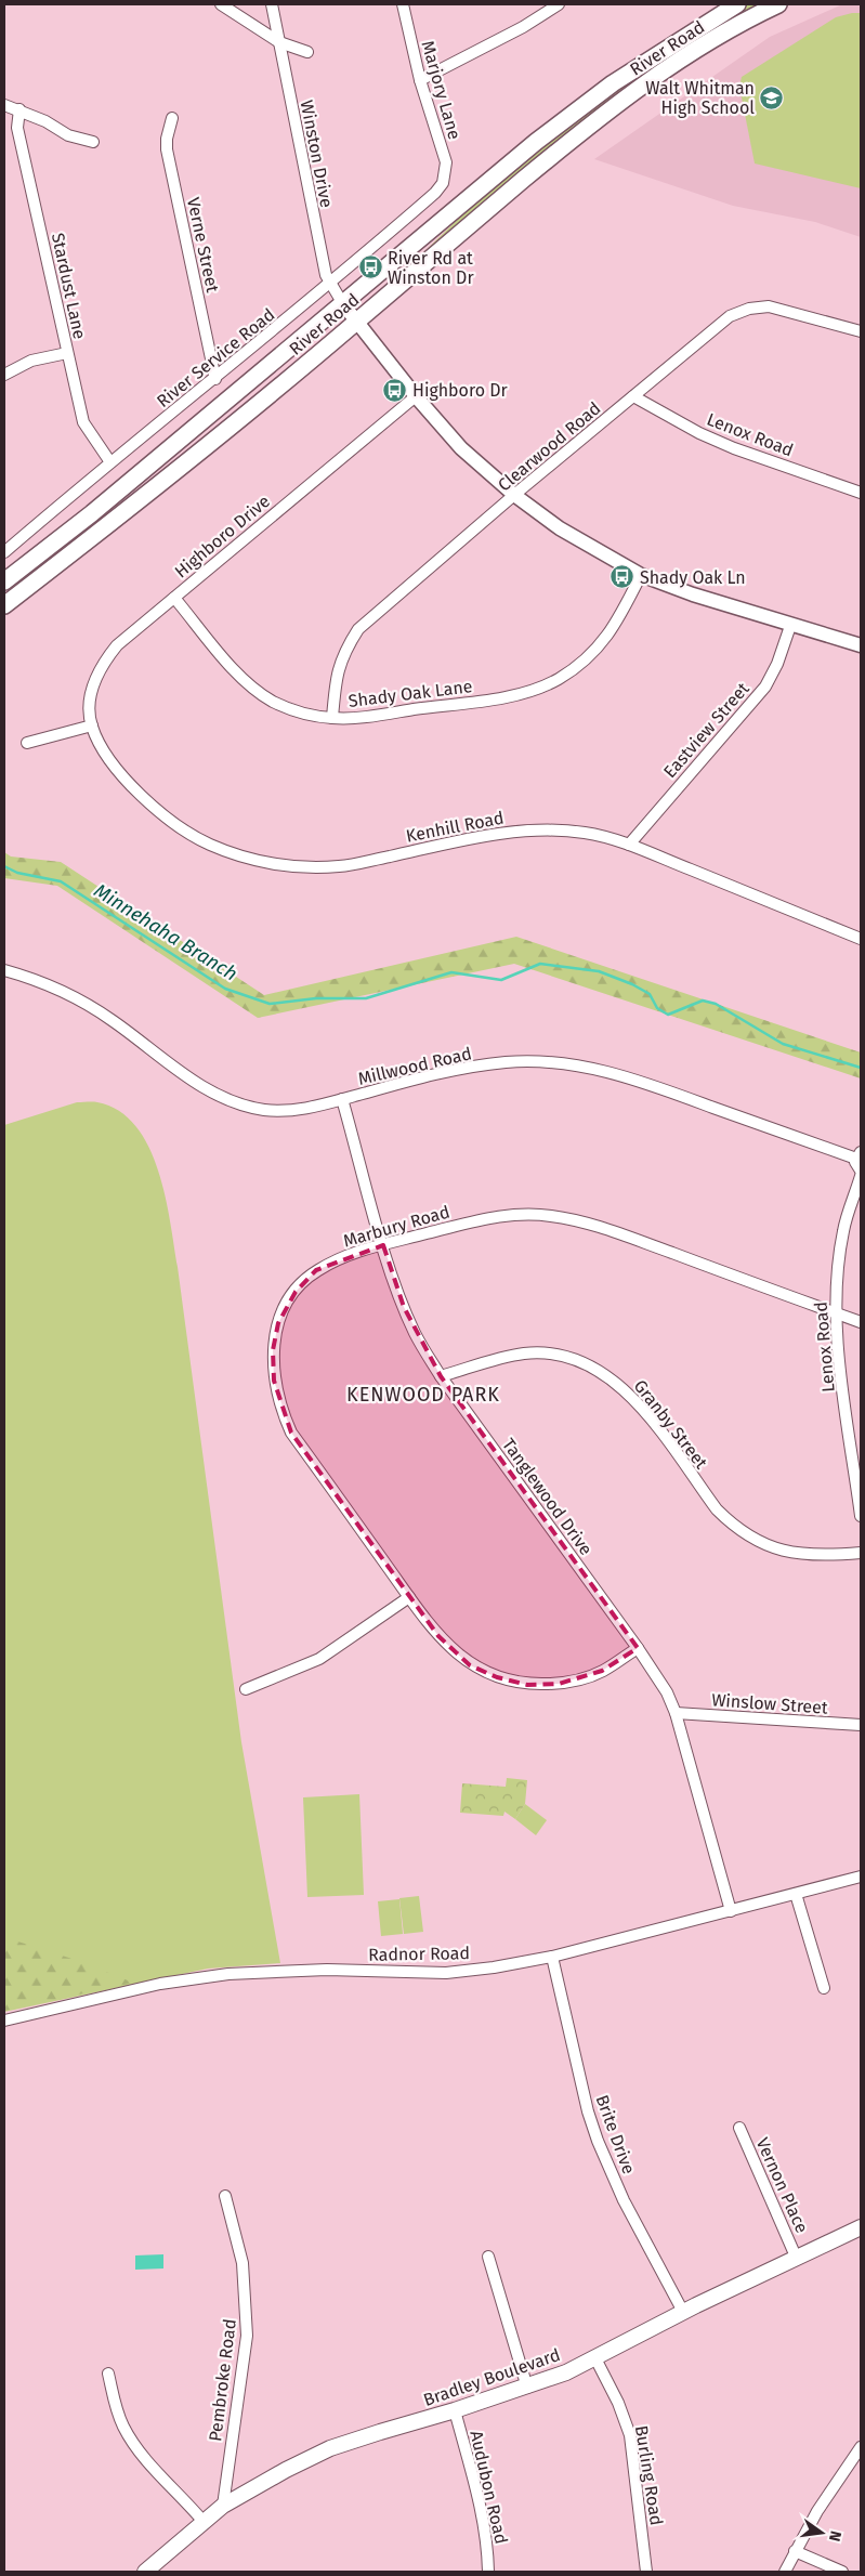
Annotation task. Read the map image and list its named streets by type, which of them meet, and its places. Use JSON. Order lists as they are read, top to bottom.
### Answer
{
  "streets": {
    "main road": ["River Road", "Bradley Boulevard"],
    "street": [
      "Marjory Lane",
      "Winston Drive",
      "Verne Street",
      "Stardust Lane",
      "River Service Road",
      "Lenox Road",
      "Clearwood Road",
      "Highboro Drive",
      "Shady Oak Lane",
      "Eastview Street",
      "Kenhill Road",
      "Millwood Road",
      "Marbury Road",
      "Granby Street",
      "Tanglewood Drive",
      "Winslow Street",
      "Radnor Road",
      "Brite Drive",
      "Vernon Place",
      "Pembroke Road",
      "Burling Road",
      "Audubon Road"
    ]
  },
  "crossings": [
    ["River Road", "Winston Drive"],
    ["Marjory Lane", "River Service Road"],
    ["Winston Drive", "River Service Road"],
    ["Verne Street", "River Service Road"],
    ["Stardust Lane", "River Service Road"],
    ["Lenox Road", "Clearwood Road"],
    ["Lenox Road", "Marbury Road"],
    ["Clearwood Road", "Shady Oak Lane"],
    ["Highboro Drive", "Shady Oak Lane"],
    ["Highboro Drive", "Kenhill Road"],
    ["Eastview Street", "Kenhill Road"],
    ["Millwood Road", "Tanglewood Drive"],
    ["Marbury Road", "Tanglewood Drive"],
    ["Granby Street", "Tanglewood Drive"],
    ["Tanglewood Drive", "Winslow Street"],
    ["Tanglewood Drive", "Radnor Road"],
    ["Radnor Road", "Brite Drive"],
    ["Brite Drive", "Bradley Boulevard"],
    ["Vernon Place", "Bradley Boulevard"],
    ["Bradley Boulevard", "Pembroke Road"],
    ["Bradley Boulevard", "Burling Road"],
    ["Bradley Boulevard", "Audubon Road"]
  ],
  "districts": ["KENWOOD PARK"],
  "water": ["Minnehaha Branch"],
  "places": {
    "school or university": ["Walt Whitman High School"],
    "bus stop": ["River Rd at Winston Dr", "Highboro Dr", "Shady Oak Ln"]
  },
  "north": "right"
}
